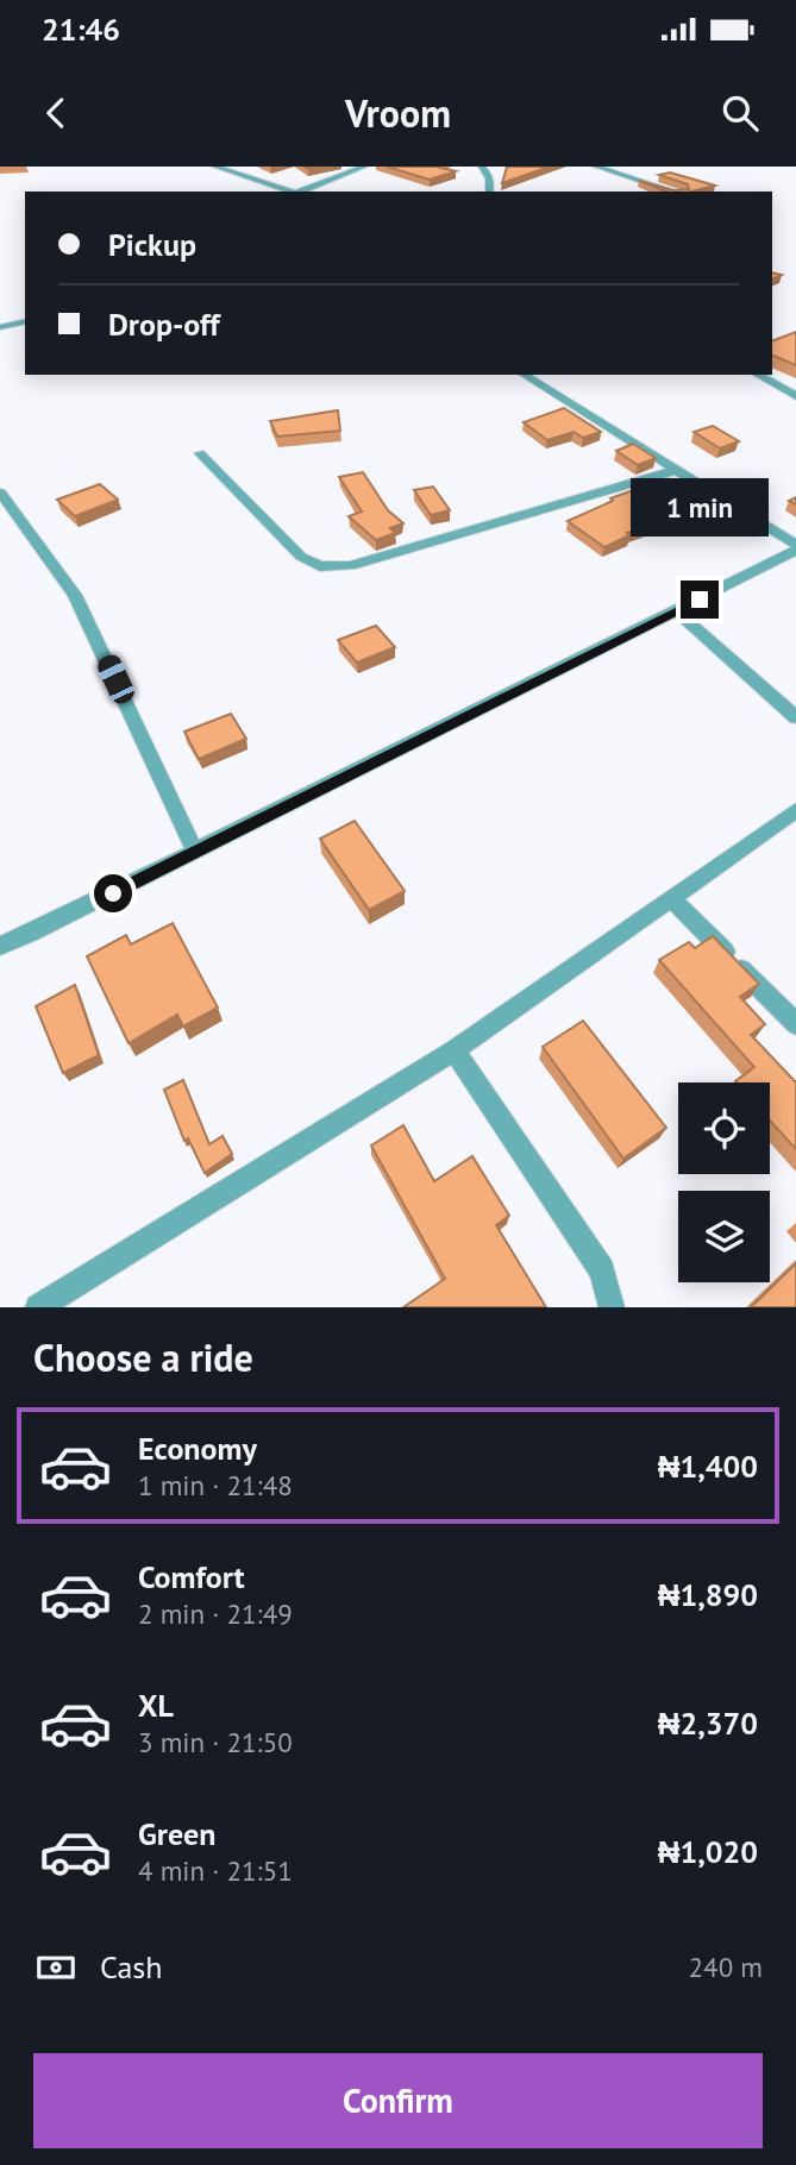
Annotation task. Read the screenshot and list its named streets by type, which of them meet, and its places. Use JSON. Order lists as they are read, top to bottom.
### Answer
{
  "page": {
    "status": "21:46",
    "header": "Vroom",
    "banner": ["Pickup", "Drop-off"],
    "bubble": "1 min",
    "heading": "Choose a ride",
    "list": [
      {
        "name": "Economy",
        "note": "1 min · 21:48",
        "value": "₦1,400"
      },
      {
        "name": "Comfort",
        "note": "2 min · 21:49",
        "value": "₦1,890"
      },
      {
        "name": "XL",
        "note": "3 min · 21:50",
        "value": "₦2,370"
      },
      {
        "name": "Green",
        "note": "4 min · 21:51",
        "value": "₦1,020"
      }
    ],
    "pay": ["Cash", "240 m"],
    "buttons": "Confirm"
  }
}
